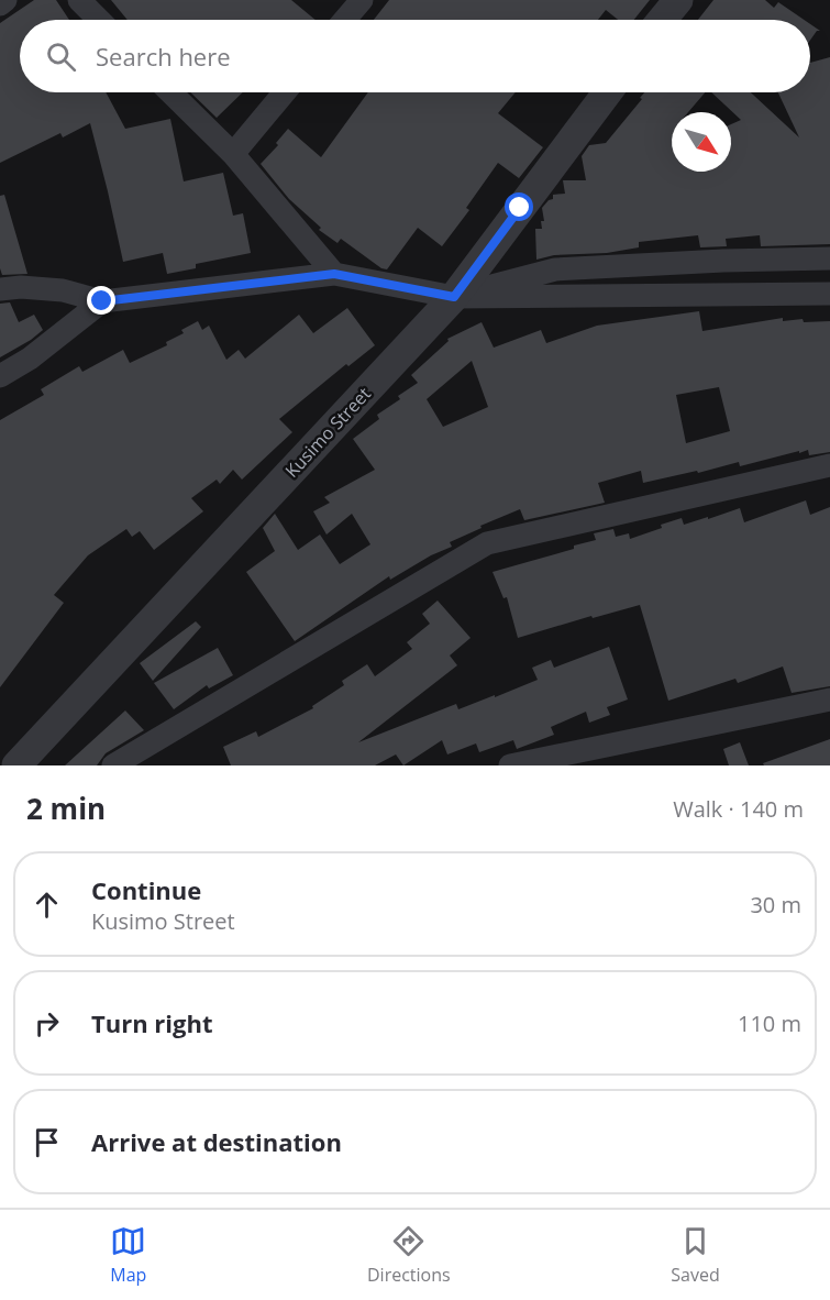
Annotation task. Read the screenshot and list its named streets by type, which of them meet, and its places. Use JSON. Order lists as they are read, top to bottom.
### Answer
{
  "streets": {
    "street": ["Kusimo Street"]
  },
  "north": "bottom right",
  "page": {
    "search": "Search here",
    "heading": ["2 min", "Walk · 140 m"],
    "list": [
      ["Continue", "Kusimo Street", "30 m"],
      ["Turn right", "110 m"],
      "Arrive at destination"
    ],
    "nav": ["Map", "Directions", "Saved"]
  }
}
